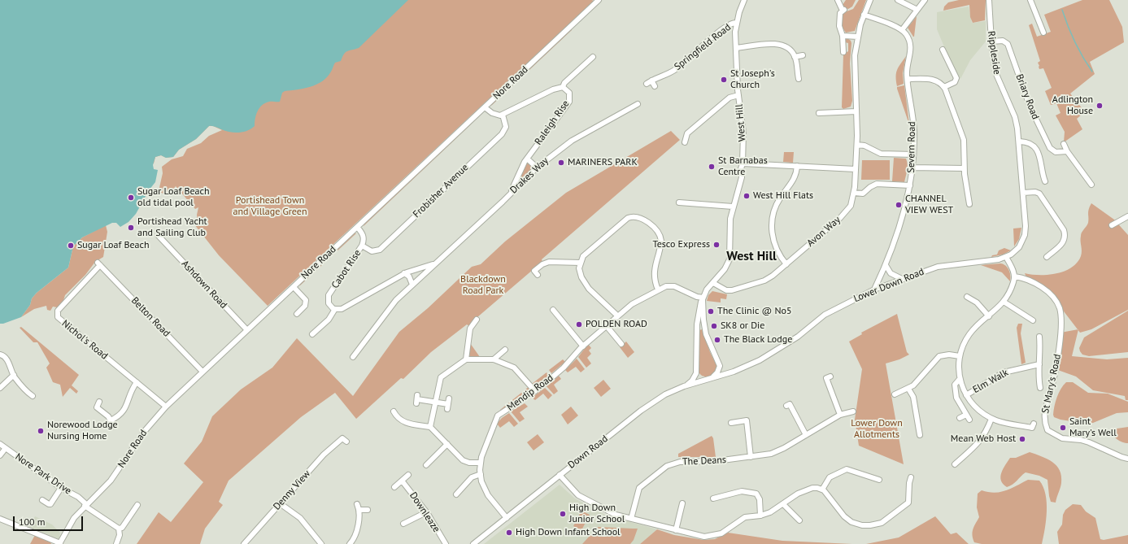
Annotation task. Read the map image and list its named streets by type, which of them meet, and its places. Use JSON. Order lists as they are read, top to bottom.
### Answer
{
  "streets": {
    "street": [
      "Springfield Road",
      "Rippleside",
      "Nore Road",
      "Briary Road",
      "Raleigh Rise",
      "West Hill",
      "Severn Road",
      "Drakes Way",
      "Frobisher Avenue",
      "Avon Way",
      "Cabot Rise",
      "Ashdown Road",
      "Lower Down Road",
      "Belton Road",
      "Nichol's Road",
      "Elm Walk",
      "St Mary's Road",
      "Mendip Road",
      "Down Road",
      "The Deans",
      "Nore Park Drive",
      "Denny View",
      "Downleaze"
    ]
  },
  "crossings": [
    ["Springfield Road", "West Hill"],
    ["Rippleside", "Briary Road"],
    ["Rippleside", "Lower Down Road"],
    ["Nore Road", "Cabot Rise"],
    ["Nore Road", "Ashdown Road"],
    ["Nore Road", "Belton Road"],
    ["Nore Road", "Nichol's Road"],
    ["Nore Road", "Nore Park Drive"],
    ["Raleigh Rise", "Drakes Way"],
    ["Raleigh Rise", "Frobisher Avenue"],
    ["West Hill", "Avon Way"],
    ["West Hill", "Mendip Road"],
    ["Severn Road", "Lower Down Road"],
    ["Frobisher Avenue", "Cabot Rise"],
    ["Lower Down Road", "Down Road"],
    ["Belton Road", "Nichol's Road"],
    ["Mendip Road", "Down Road"]
  ],
  "districts": ["West Hill"],
  "parks": ["Portishead Town and Village Green", "Blackdown Road Park", "Lower Down Allotments"],
  "places": [
    "St Joseph's Church",
    "Adlington House",
    "MARINERS PARK",
    "St Barnabas Centre",
    "West Hill Flats",
    "Sugar Loaf Beach old tidal pool",
    "CHANNEL VIEW WEST",
    "Portishead Yacht and Sailing Club",
    "Tesco Express",
    "Sugar Loaf Beach",
    "The Clinic @ No5",
    "POLDEN ROAD",
    "SK8 or Die",
    "The Black Lodge",
    "Saint Mary's Well",
    "Norewood Lodge Nursing Home",
    "Mean Web Host",
    "High Down Junior School",
    "High Down Infant School"
  ],
  "scale_bar": "100 m"
}
